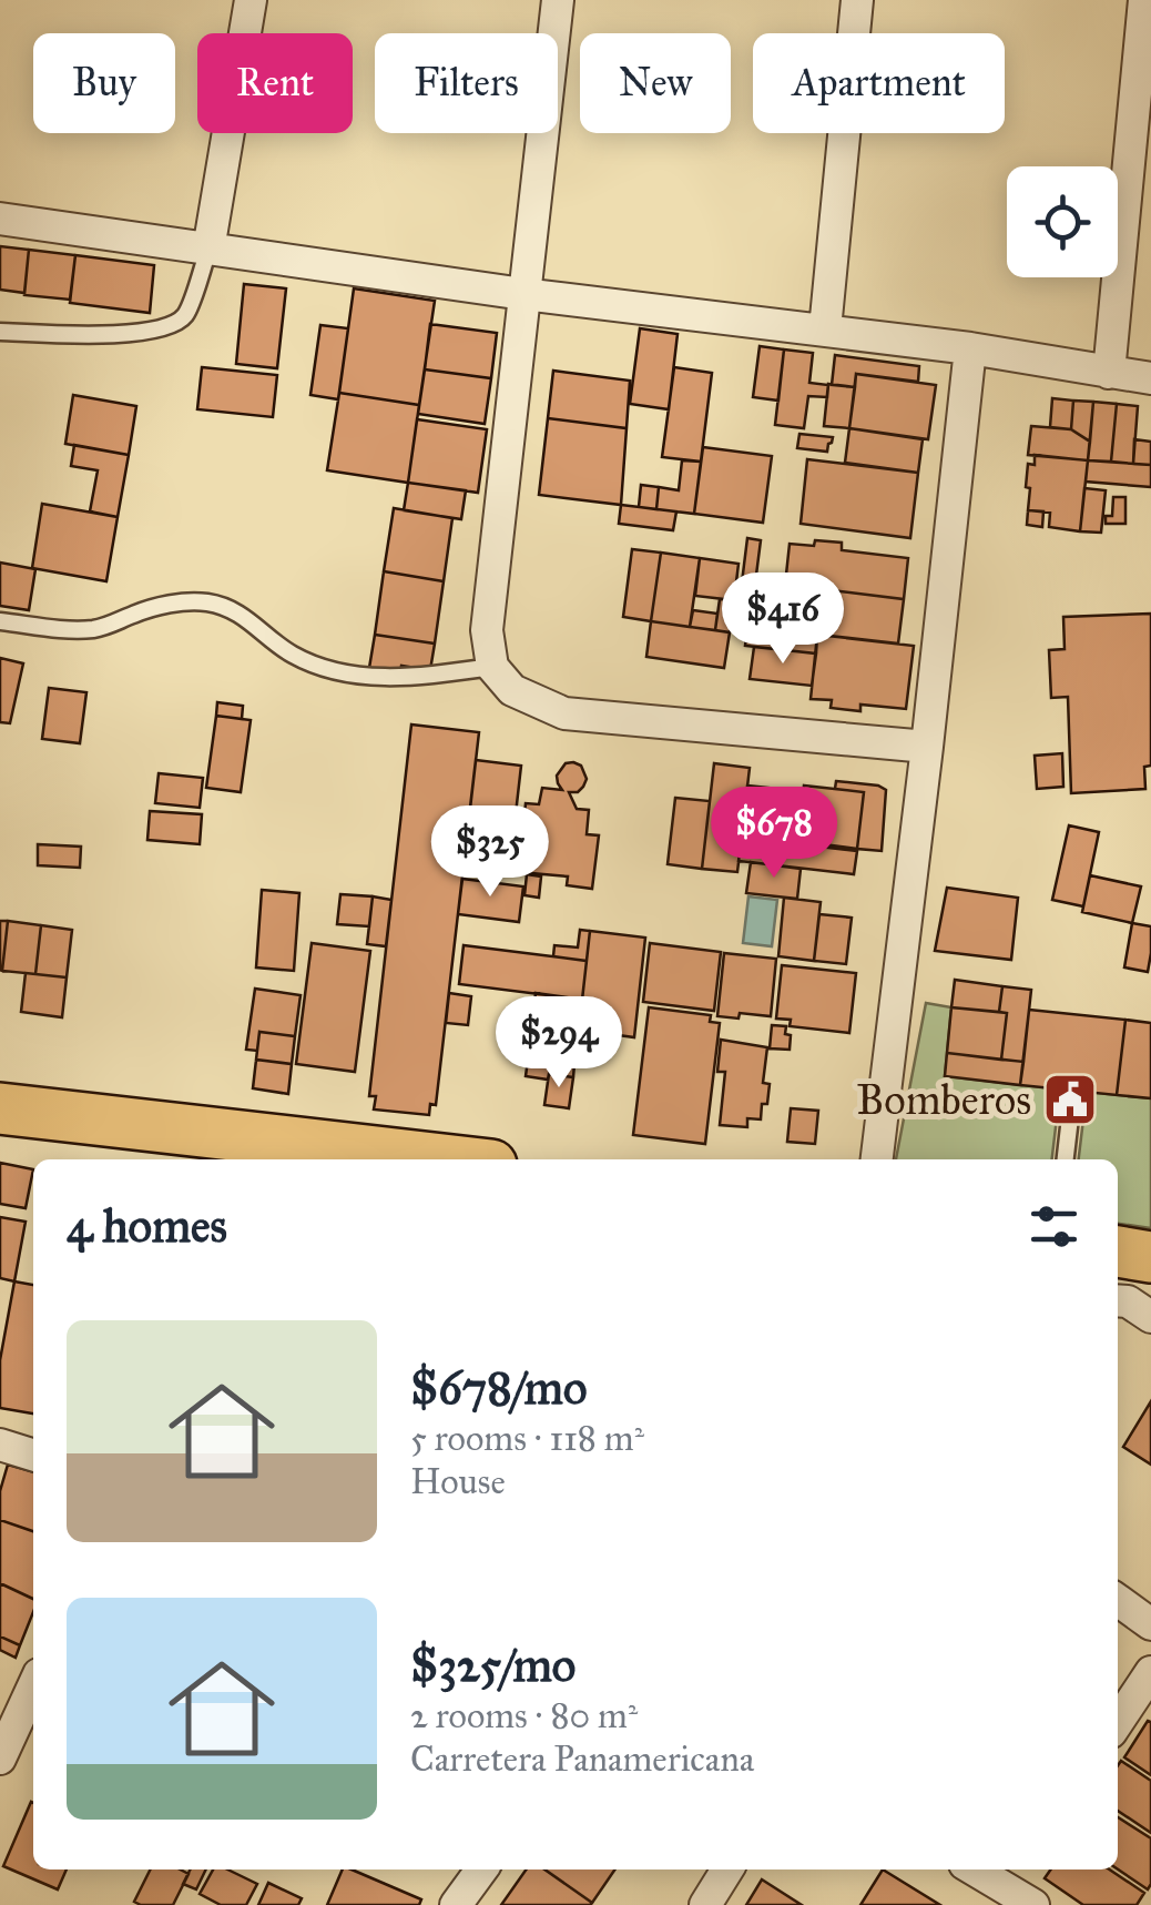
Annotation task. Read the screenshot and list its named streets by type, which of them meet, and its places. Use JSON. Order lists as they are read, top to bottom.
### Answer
{
  "places": {
    "public building": ["Bomberos"]
  },
  "page": {
    "chip": [
      "Buy",
      "Rent",
      "Filters",
      "New",
      "Apartment"
    ],
    "price": [
      "$416",
      "$678",
      "$325",
      "$294"
    ],
    "heading": "4 homes",
    "list": [
      {
        "name": "$678/mo",
        "note": "5 rooms · 118 m² · House"
      },
      {
        "name": "$325/mo",
        "note": "2 rooms · 80 m² · Carretera Panamericana"
      }
    ]
  }
}
